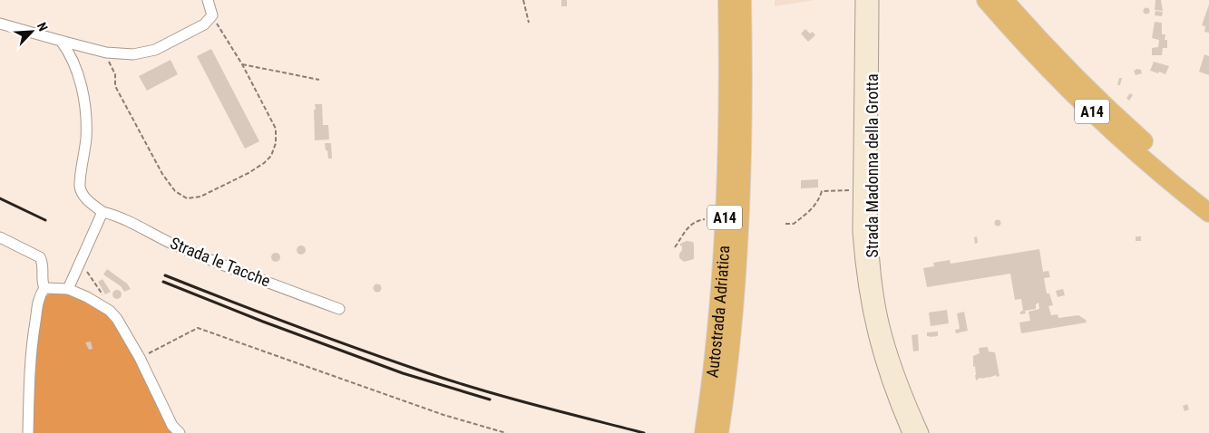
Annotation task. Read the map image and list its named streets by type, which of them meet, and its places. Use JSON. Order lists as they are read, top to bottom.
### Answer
{
  "streets": {
    "highway": ["A14", "Autostrada Adriatica"],
    "main road": ["Strada Madonna della Grotta"],
    "street": ["Strada le Tacche"]
  },
  "north": "top right"
}
